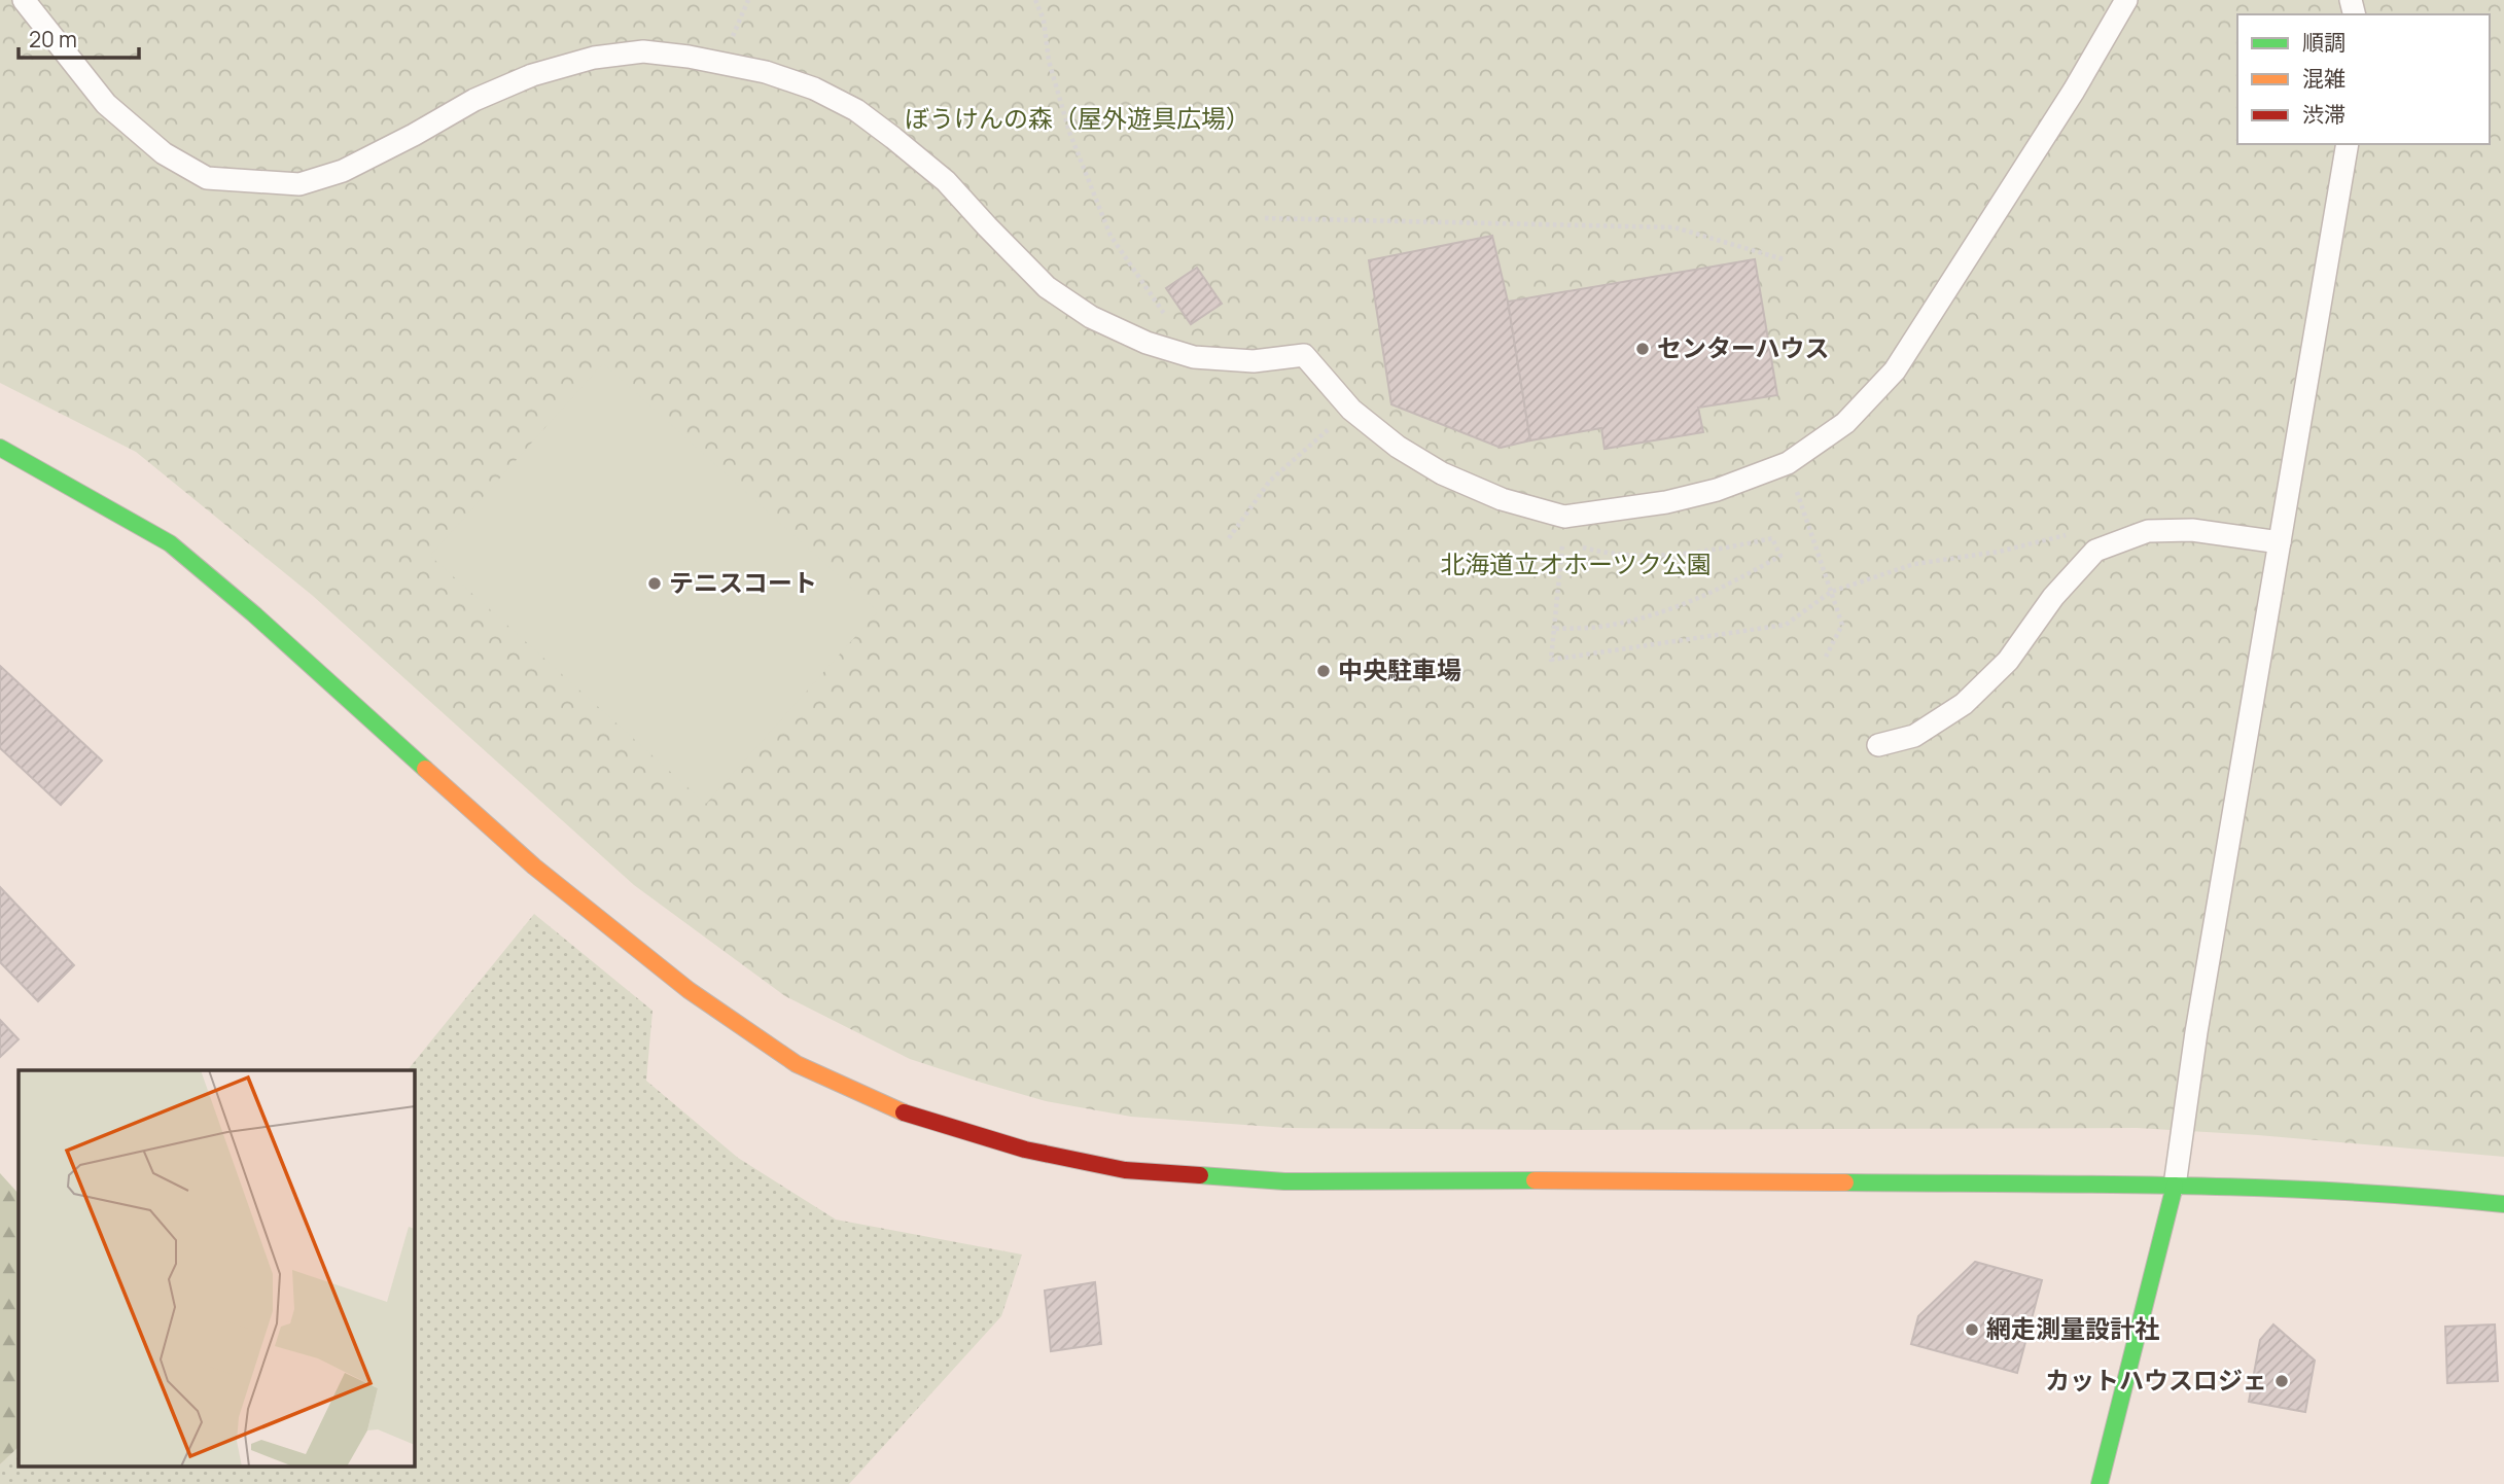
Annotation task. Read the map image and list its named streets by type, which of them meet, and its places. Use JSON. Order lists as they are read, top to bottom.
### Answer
{
  "parks": ["ぼうけんの森（屋外遊具広場）", "北海道立オホーツク公園"],
  "places": [
    "センターハウス",
    "テニスコート",
    "中央駐車場",
    "網走測量設計社",
    "カットハウスロジェ"
  ],
  "legend": ["順調", "混雑", "渋滞"],
  "scale_bar": "20 m"
}
